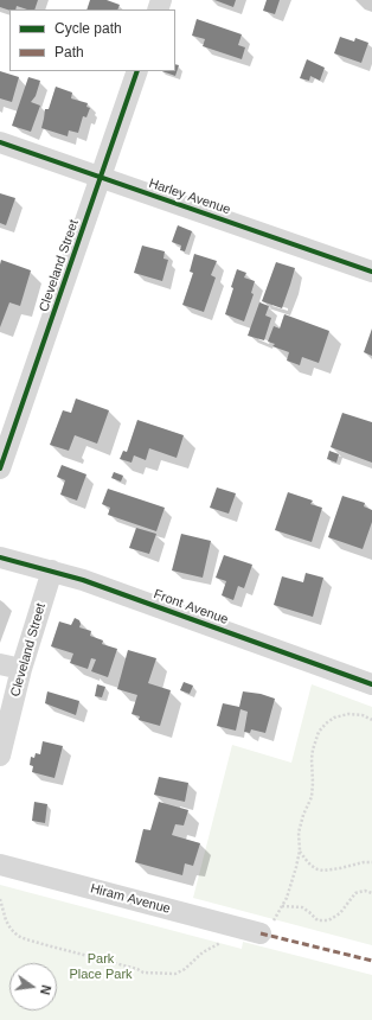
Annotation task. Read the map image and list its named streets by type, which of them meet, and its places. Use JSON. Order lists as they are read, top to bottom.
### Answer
{
  "streets": {
    "street": [
      "Harley Avenue",
      "Cleveland Street",
      "Front Avenue",
      "Hiram Avenue"
    ]
  },
  "crossings": [
    ["Harley Avenue", "Cleveland Street"],
    ["Cleveland Street", "Front Avenue"]
  ],
  "parks": ["Park Place Park"],
  "legend": ["Cycle path", "Path"],
  "north": "right"
}
